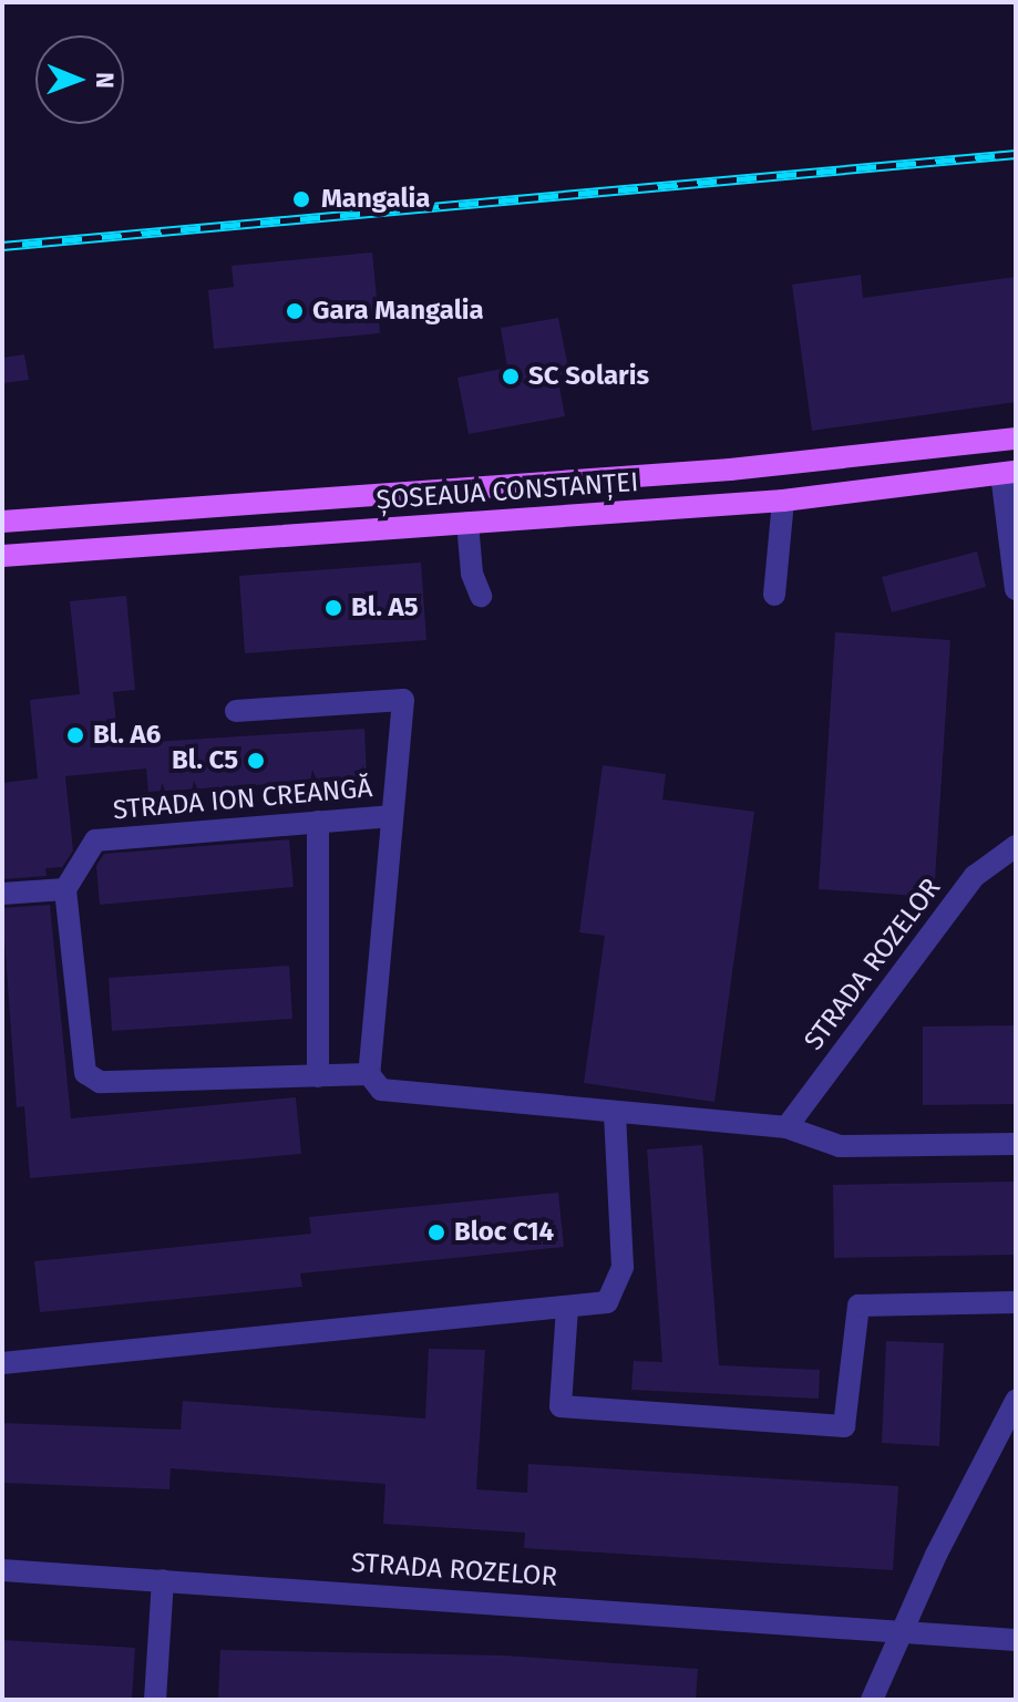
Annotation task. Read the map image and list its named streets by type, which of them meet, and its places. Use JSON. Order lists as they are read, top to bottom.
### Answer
{
  "streets": {
    "main road": ["ȘOSEAUA CONSTANȚEI"],
    "street": ["STRADA ION CREANGĂ", "STRADA ROZELOR"]
  },
  "places": [
    "Mangalia",
    "Gara Mangalia",
    "SC Solaris",
    "Bl. A5",
    "Bl. A6",
    "Bl. C5",
    "Bloc C14"
  ],
  "north": "right"
}
